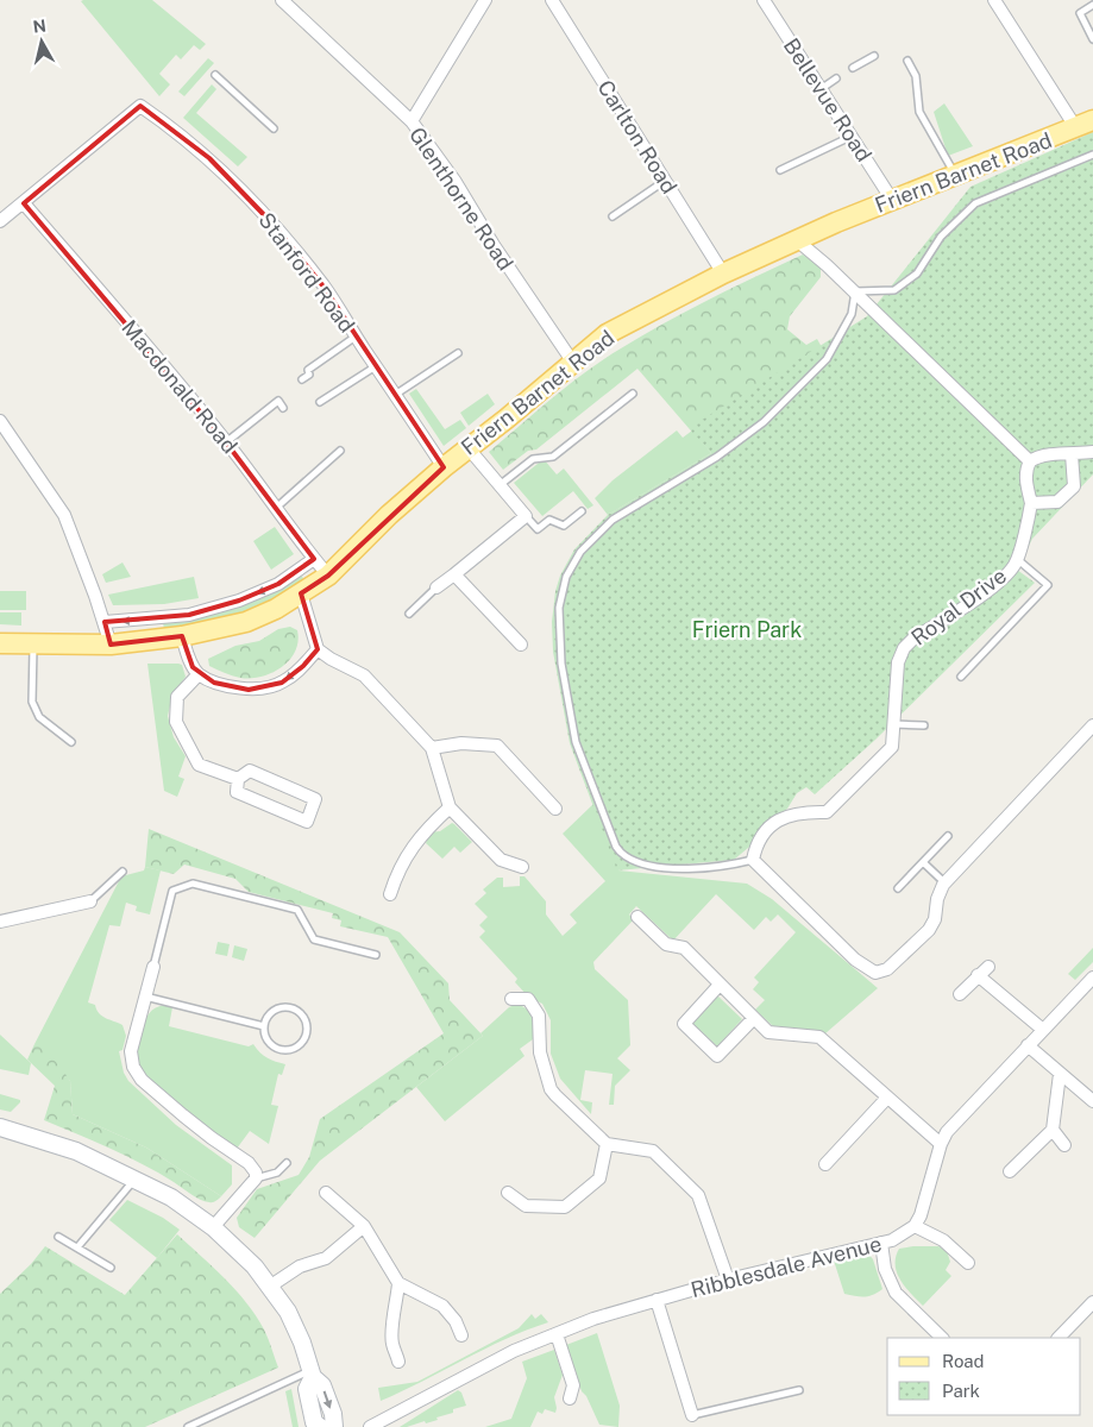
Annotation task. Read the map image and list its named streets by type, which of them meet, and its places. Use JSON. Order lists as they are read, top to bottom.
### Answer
{
  "streets": {
    "main road": ["Friern Barnet Road"],
    "street": [
      "Bellevue Road",
      "Carlton Road",
      "Glenthorne Road",
      "Stanford Road",
      "Macdonald Road",
      "Royal Drive",
      "Ribblesdale Avenue"
    ]
  },
  "crossings": [
    ["Bellevue Road", "Friern Barnet Road"],
    ["Carlton Road", "Friern Barnet Road"],
    ["Friern Barnet Road", "Glenthorne Road"],
    ["Friern Barnet Road", "Stanford Road"],
    ["Friern Barnet Road", "Macdonald Road"],
    ["Stanford Road", "Macdonald Road"]
  ],
  "parks": ["Friern Park"],
  "legend": ["Road", "Park"],
  "north": "top"
}
